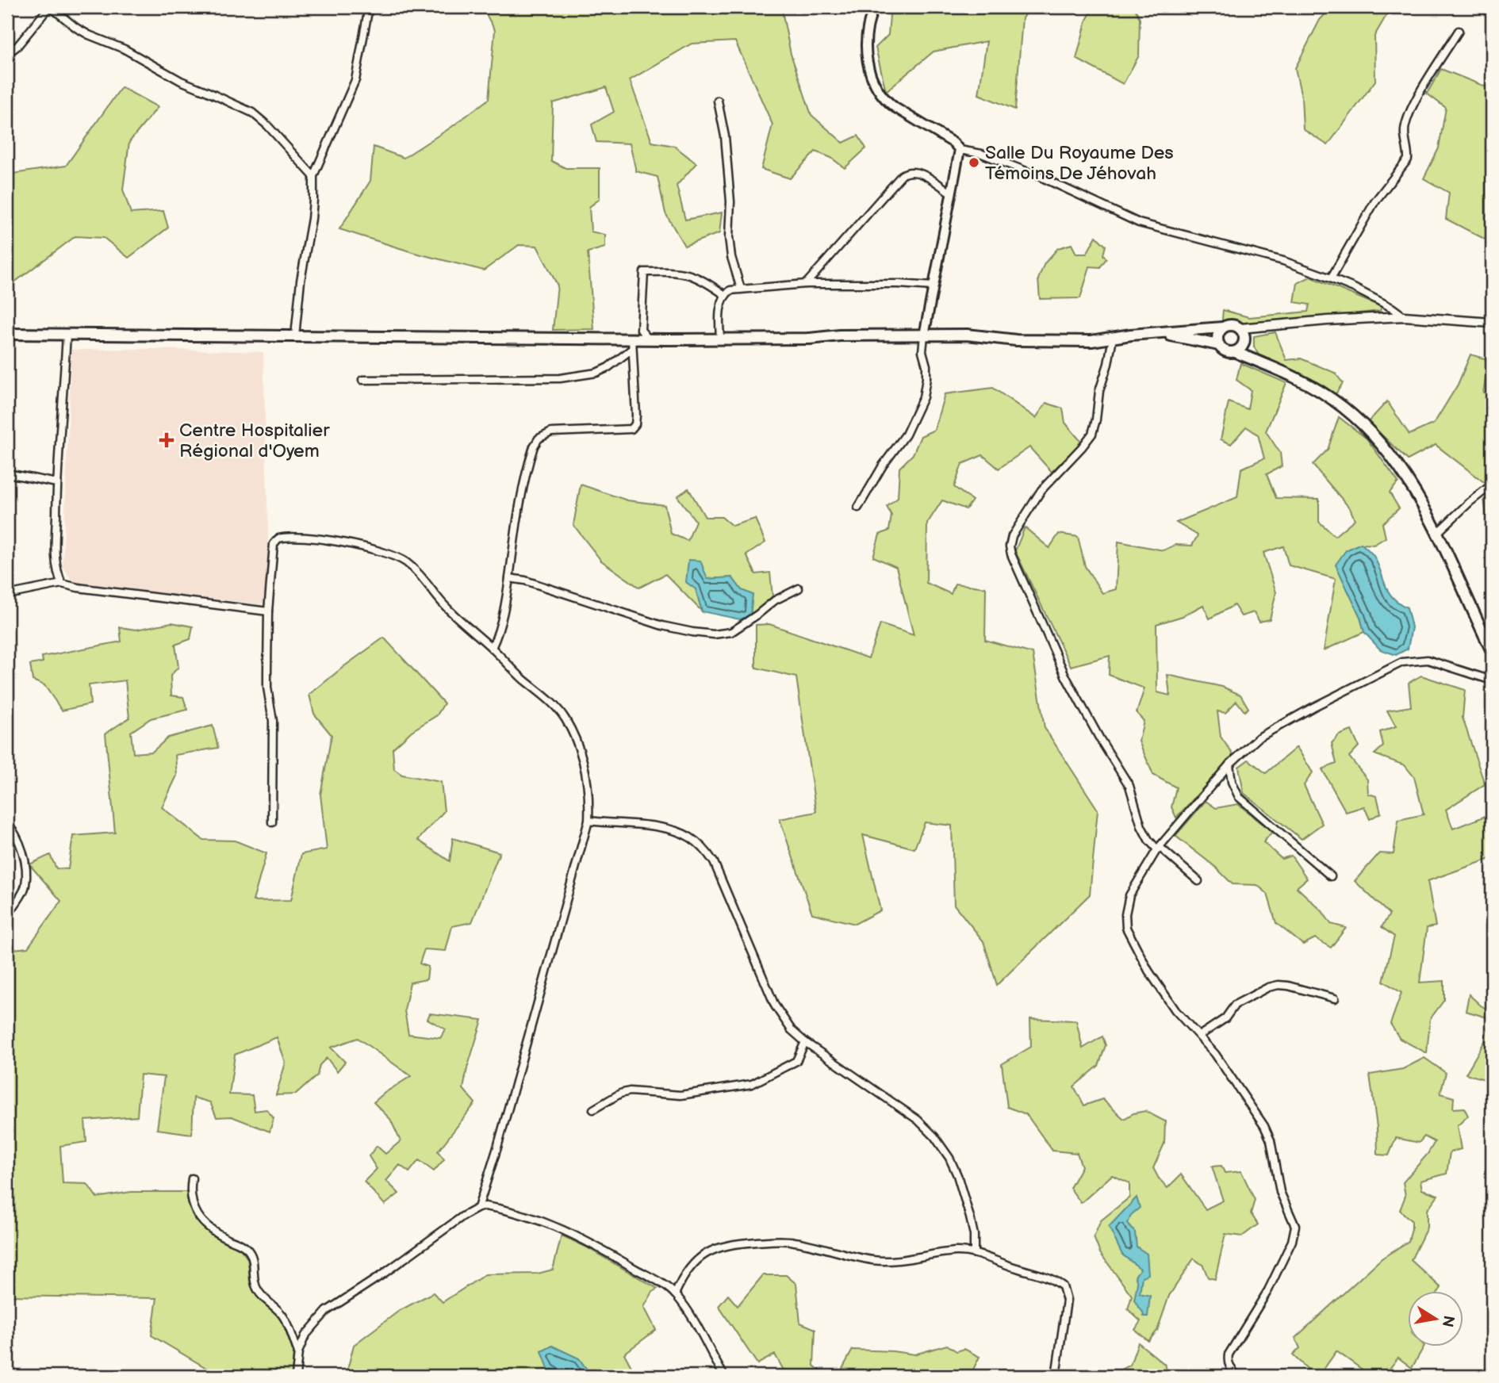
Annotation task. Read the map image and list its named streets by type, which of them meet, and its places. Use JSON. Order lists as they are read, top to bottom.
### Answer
{
  "places": {
    "other": ["Salle Du Royaume Des Témoins De Jéhovah"],
    "health": ["Centre Hospitalier Régional d'Oyem"]
  },
  "north": "right"
}
